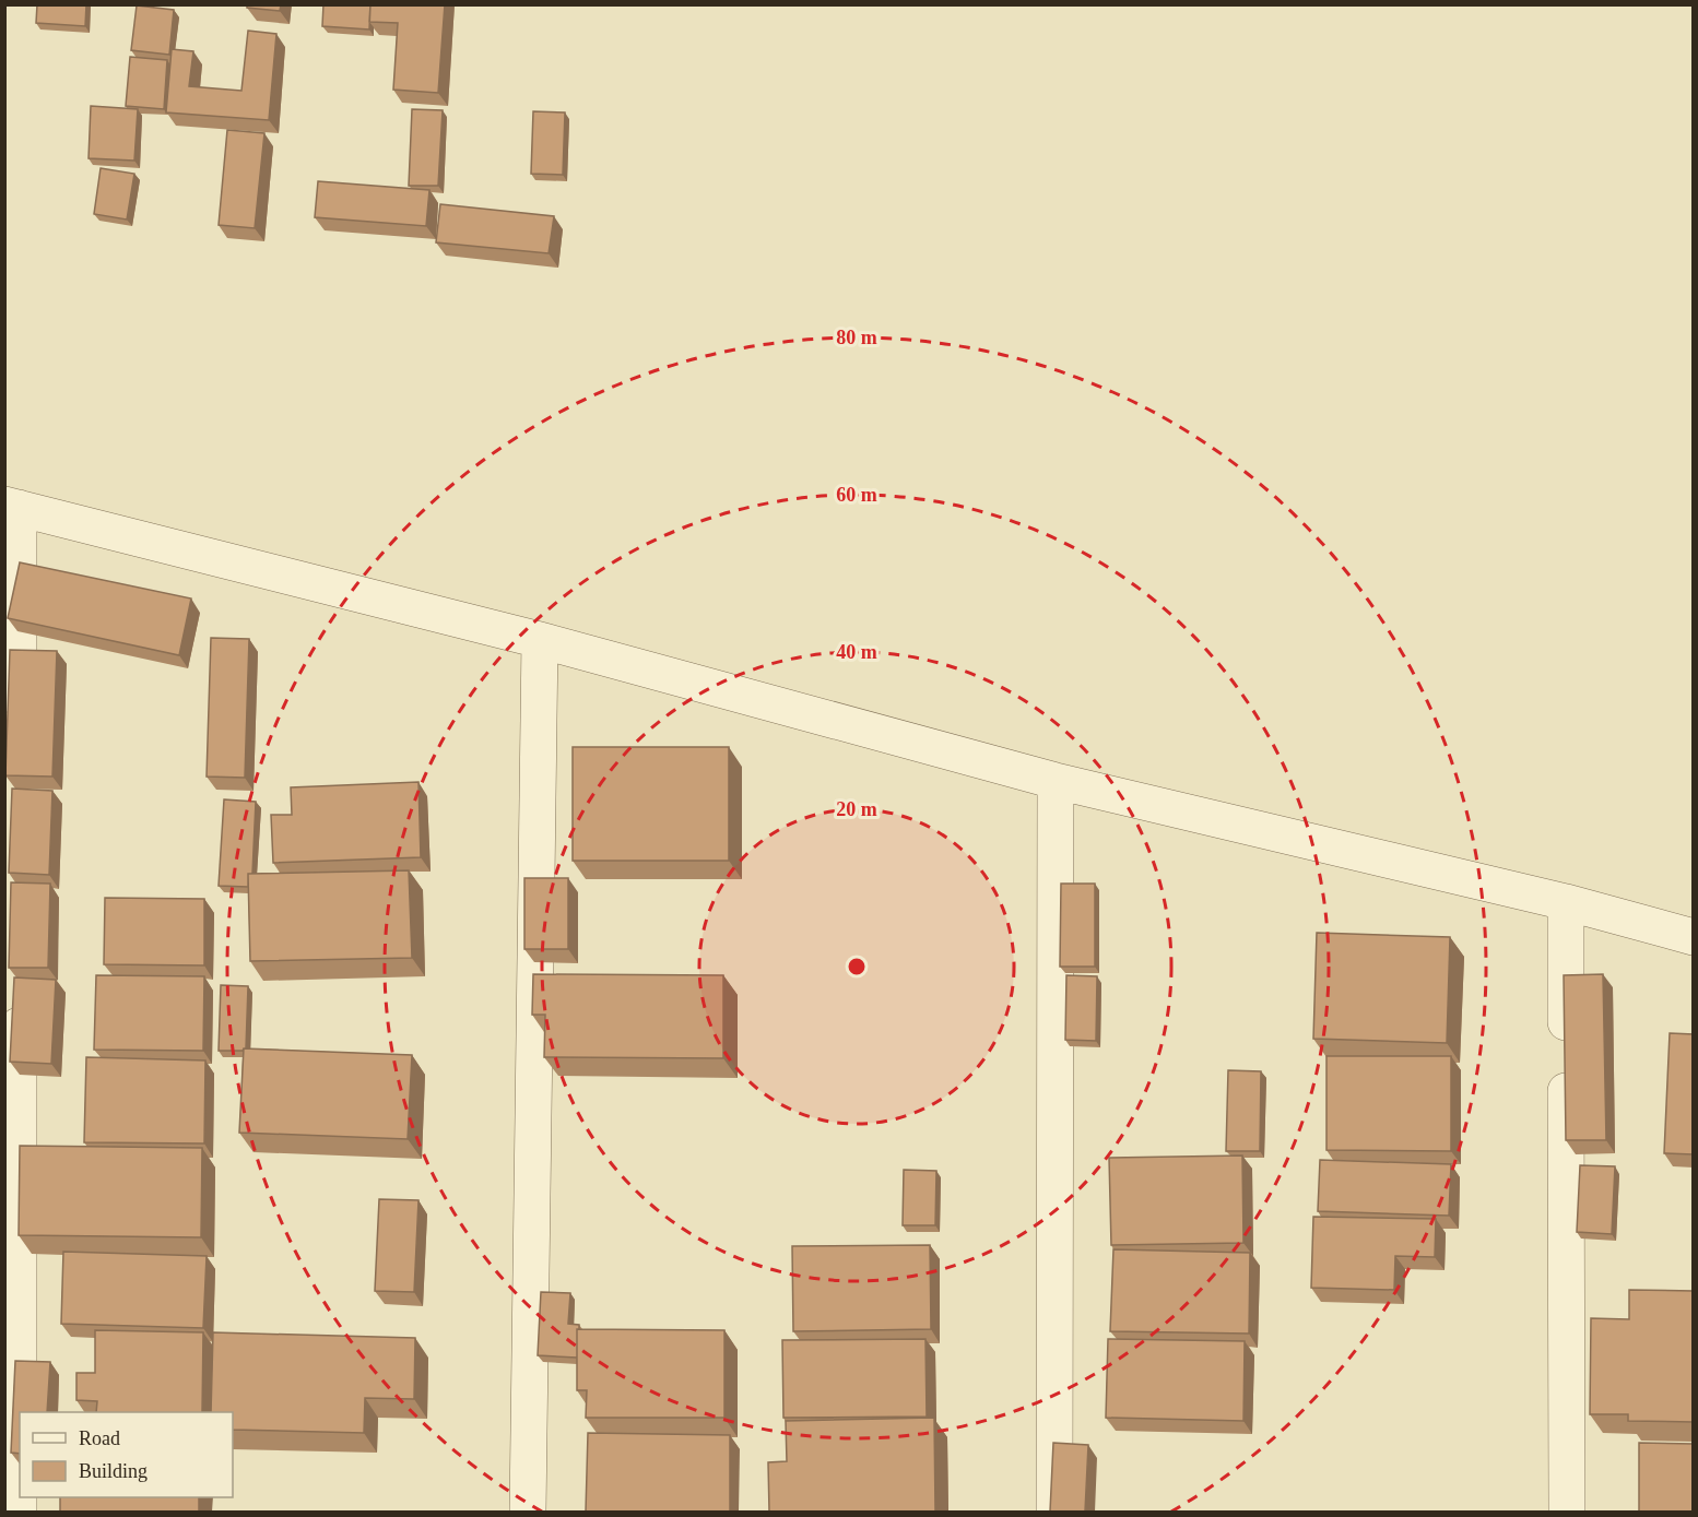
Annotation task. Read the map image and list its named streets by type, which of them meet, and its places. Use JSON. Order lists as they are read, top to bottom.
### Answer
{
  "legend": ["Road", "Building"],
  "rings": [
    "80 m",
    "60 m",
    "40 m",
    "20 m"
  ]
}
